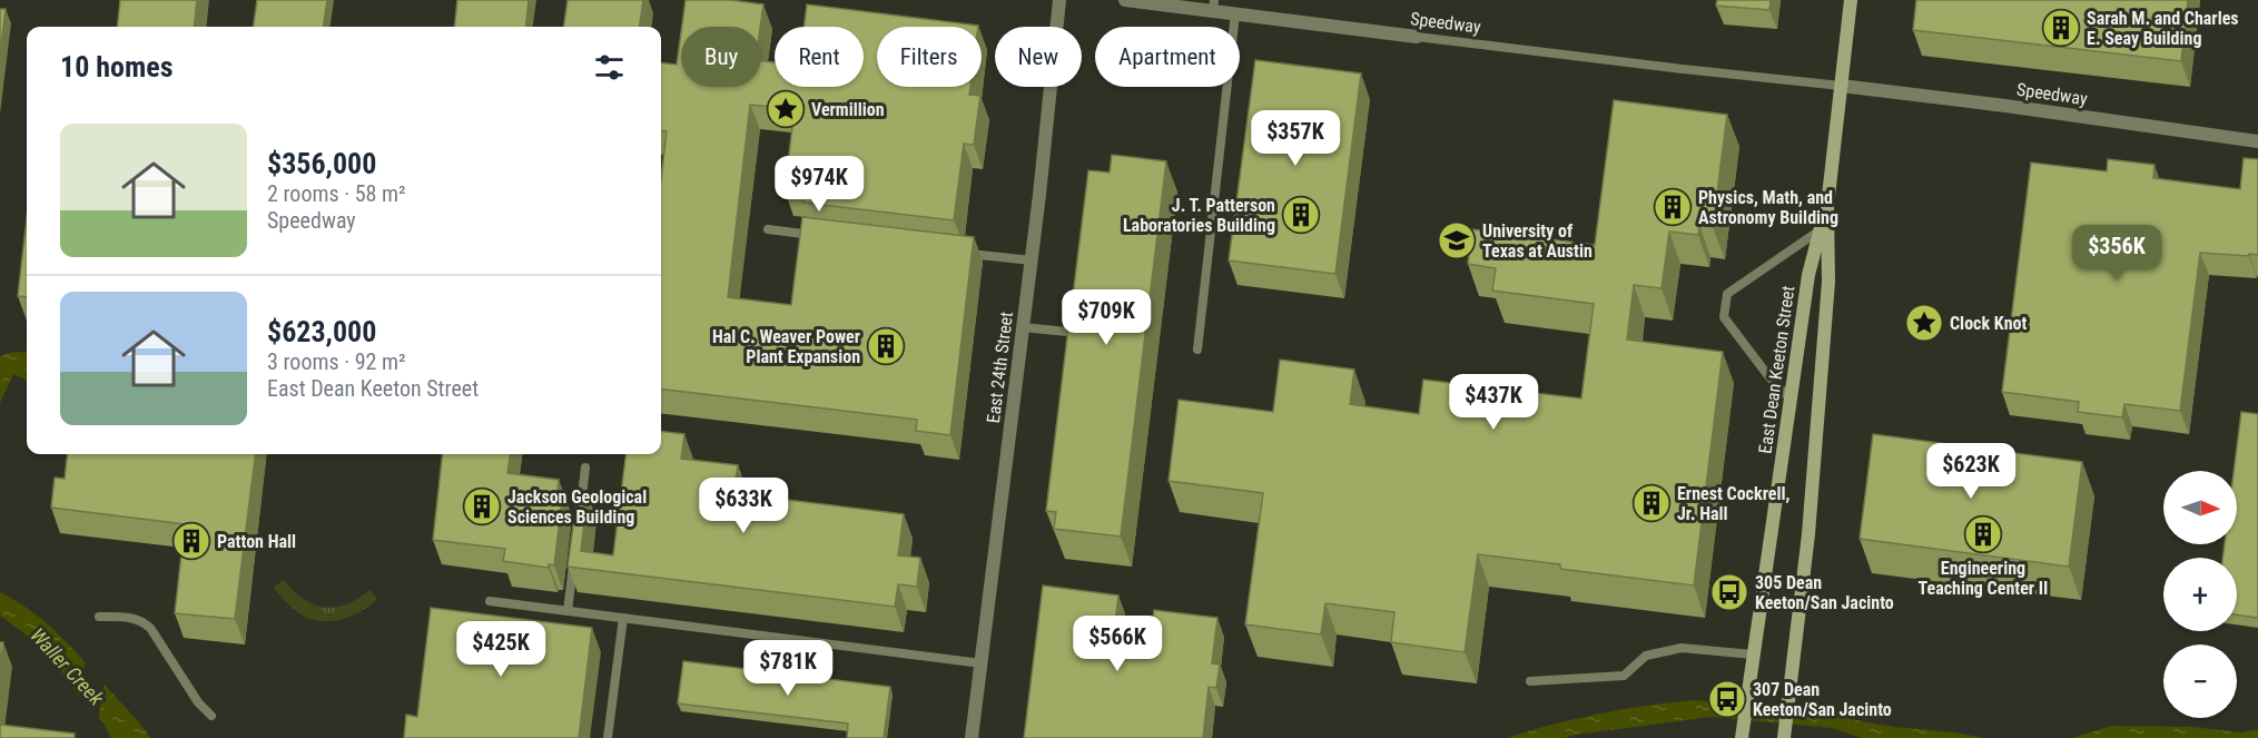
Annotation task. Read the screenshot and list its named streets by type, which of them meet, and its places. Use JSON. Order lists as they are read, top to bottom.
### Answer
{
  "streets": {
    "main road": ["East Dean Keeton Street"],
    "street": ["Speedway", "East 24th Street"]
  },
  "crossings": [
    ["Speedway", "East Dean Keeton Street"]
  ],
  "water": ["Waller Creek"],
  "places": {
    "building": [
      "Sarah M. and Charles E. Seay Building",
      "Physics, Math, and Astronomy Building",
      "J. T. Patterson Laboratories Building",
      "Hal C. Weaver Power Plant Expansion",
      "Ernest Cockrell, Jr. Hall",
      "Jackson Geological Sciences Building",
      "Engineering Teaching Center II",
      "Patton Hall"
    ],
    "place": ["Vermillion", "Clock Knot"],
    "school or university": ["University of Texas at Austin"],
    "bus stop": ["305 Dean Keeton/San Jacinto", "307 Dean Keeton/San Jacinto"]
  },
  "north": "right",
  "page": {
    "chip": [
      "Buy",
      "Rent",
      "Filters",
      "New",
      "Apartment"
    ],
    "heading": "10 homes",
    "list": [
      {
        "name": "$356,000",
        "note": "2 rooms · 58 m² · Speedway"
      },
      {
        "name": "$623,000",
        "note": "3 rooms · 92 m² · East Dean Keeton Street"
      }
    ],
    "price": [
      "$357K",
      "$974K",
      "$356K",
      "$709K",
      "$437K",
      "$623K",
      "$633K",
      "$566K",
      "$425K",
      "$781K"
    ],
    "map_buttons": ["+", "−"]
  }
}
